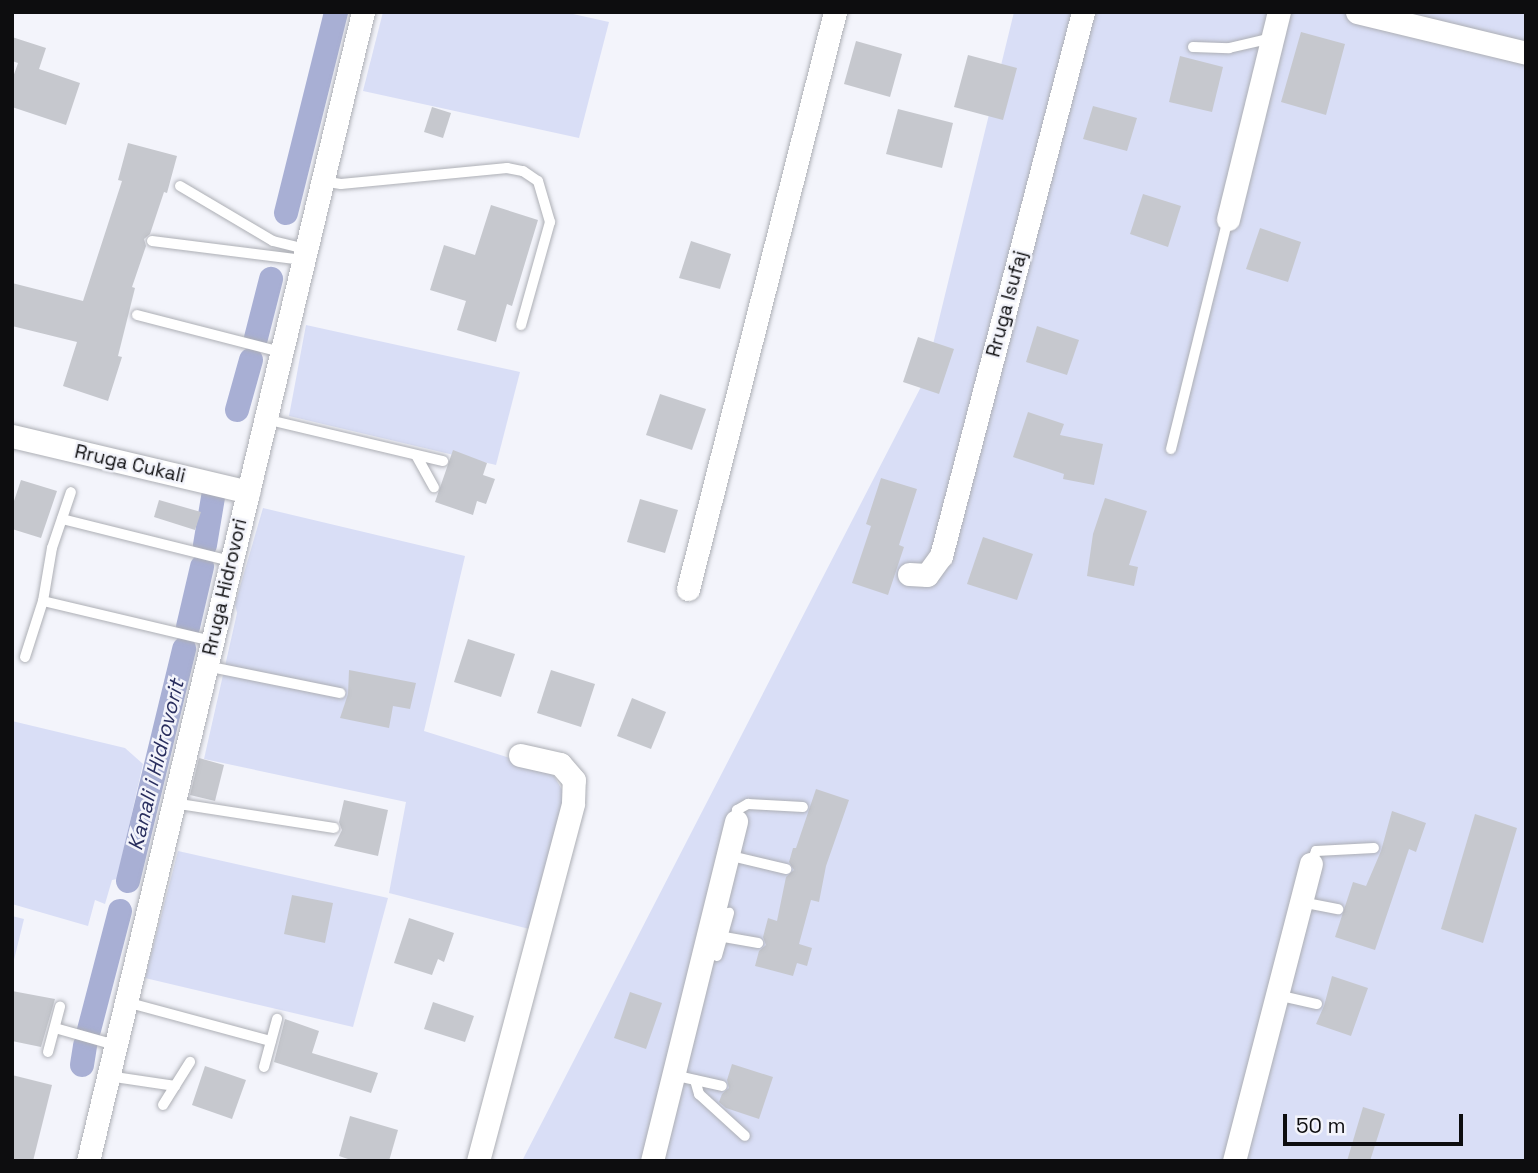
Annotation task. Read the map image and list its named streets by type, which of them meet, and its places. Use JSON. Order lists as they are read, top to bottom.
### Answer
{
  "streets": {
    "street": ["Rruga Isufaj", "Rruga Cukali", "Rruga Hidrovori"]
  },
  "crossings": [
    ["Rruga Cukali", "Rruga Hidrovori"]
  ],
  "water": ["Kanali i Hidrovorit"],
  "scale_bar": "50 m"
}
